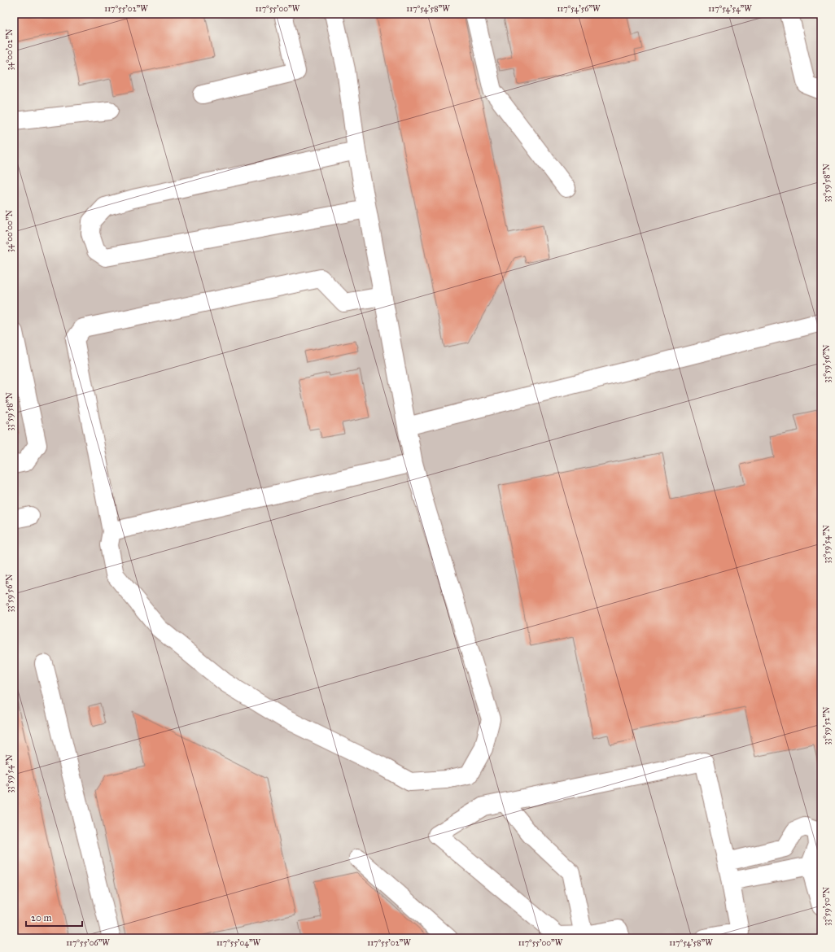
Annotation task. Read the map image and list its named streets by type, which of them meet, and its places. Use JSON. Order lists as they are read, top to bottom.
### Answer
{
  "scale_bar": "20 m",
  "coordinates": [
    "117°55'02\"W",
    "117°55'00\"W",
    "117°54'58\"W",
    "117°54'56\"W",
    "117°54'54\"W",
    "34°00'02\"N",
    "33°59'58\"N",
    "34°00'00\"N",
    "33°59'56\"N",
    "33°59'54\"N",
    "33°59'52\"N",
    "33°59'50\"N",
    "117°55'06\"W",
    "117°55'04\"W"
  ]
}
